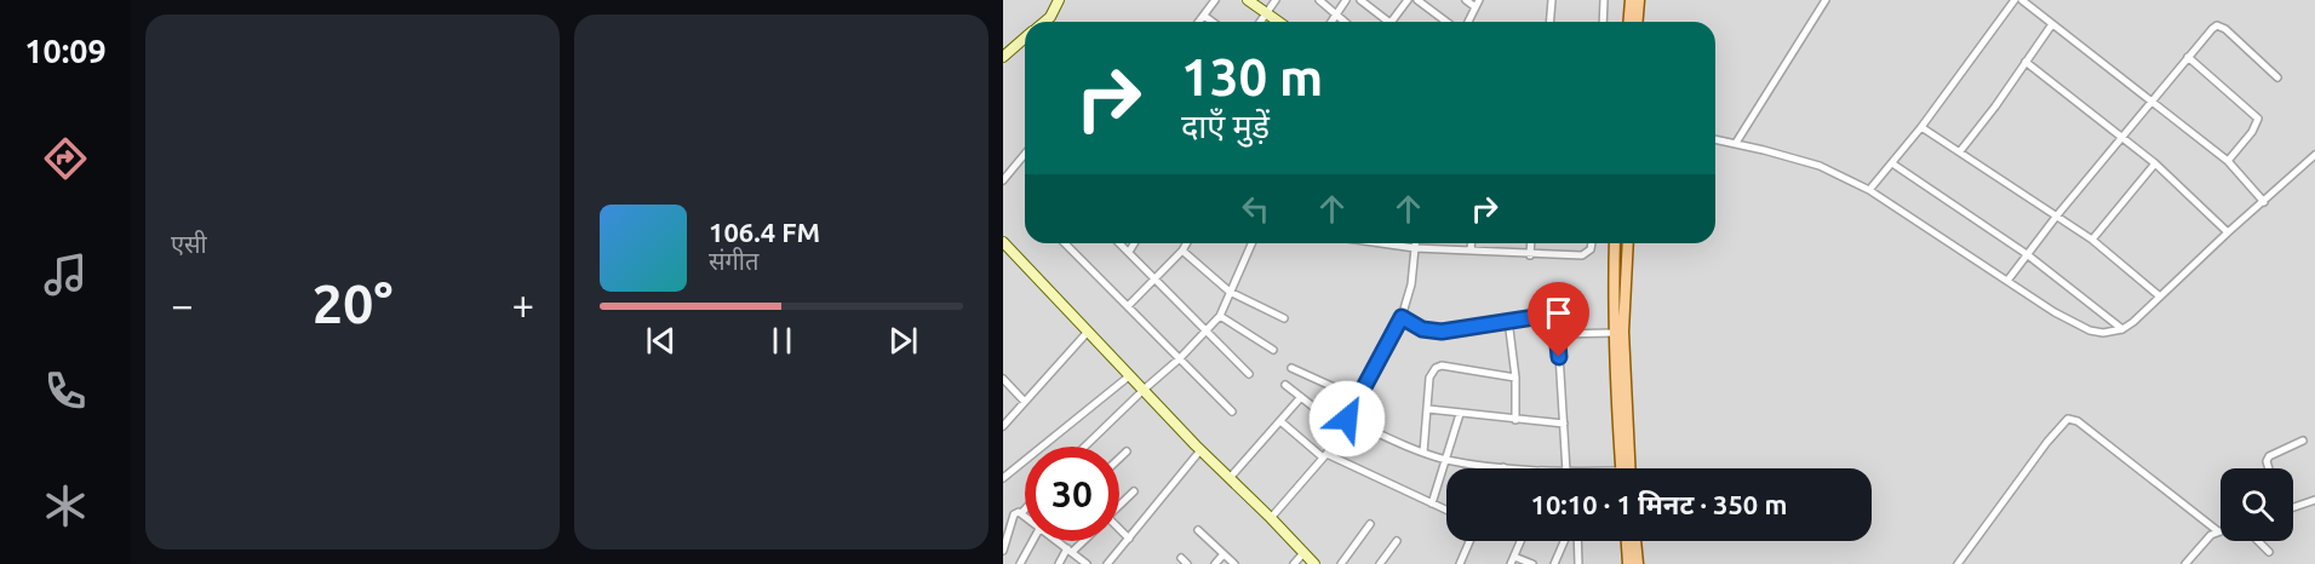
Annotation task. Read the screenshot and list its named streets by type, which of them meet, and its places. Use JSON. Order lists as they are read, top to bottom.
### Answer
{
  "page": {
    "tabs": "10:09",
    "tile": "एसी",
    "turn": ["130 m", "दाएँ मुड़ें"],
    "song": ["106.4 FM", "संगीत"],
    "heat": ["−", "20°", "+"],
    "limit": "30",
    "trip": "10:10 · 1 मिनट · 350 m"
  }
}
